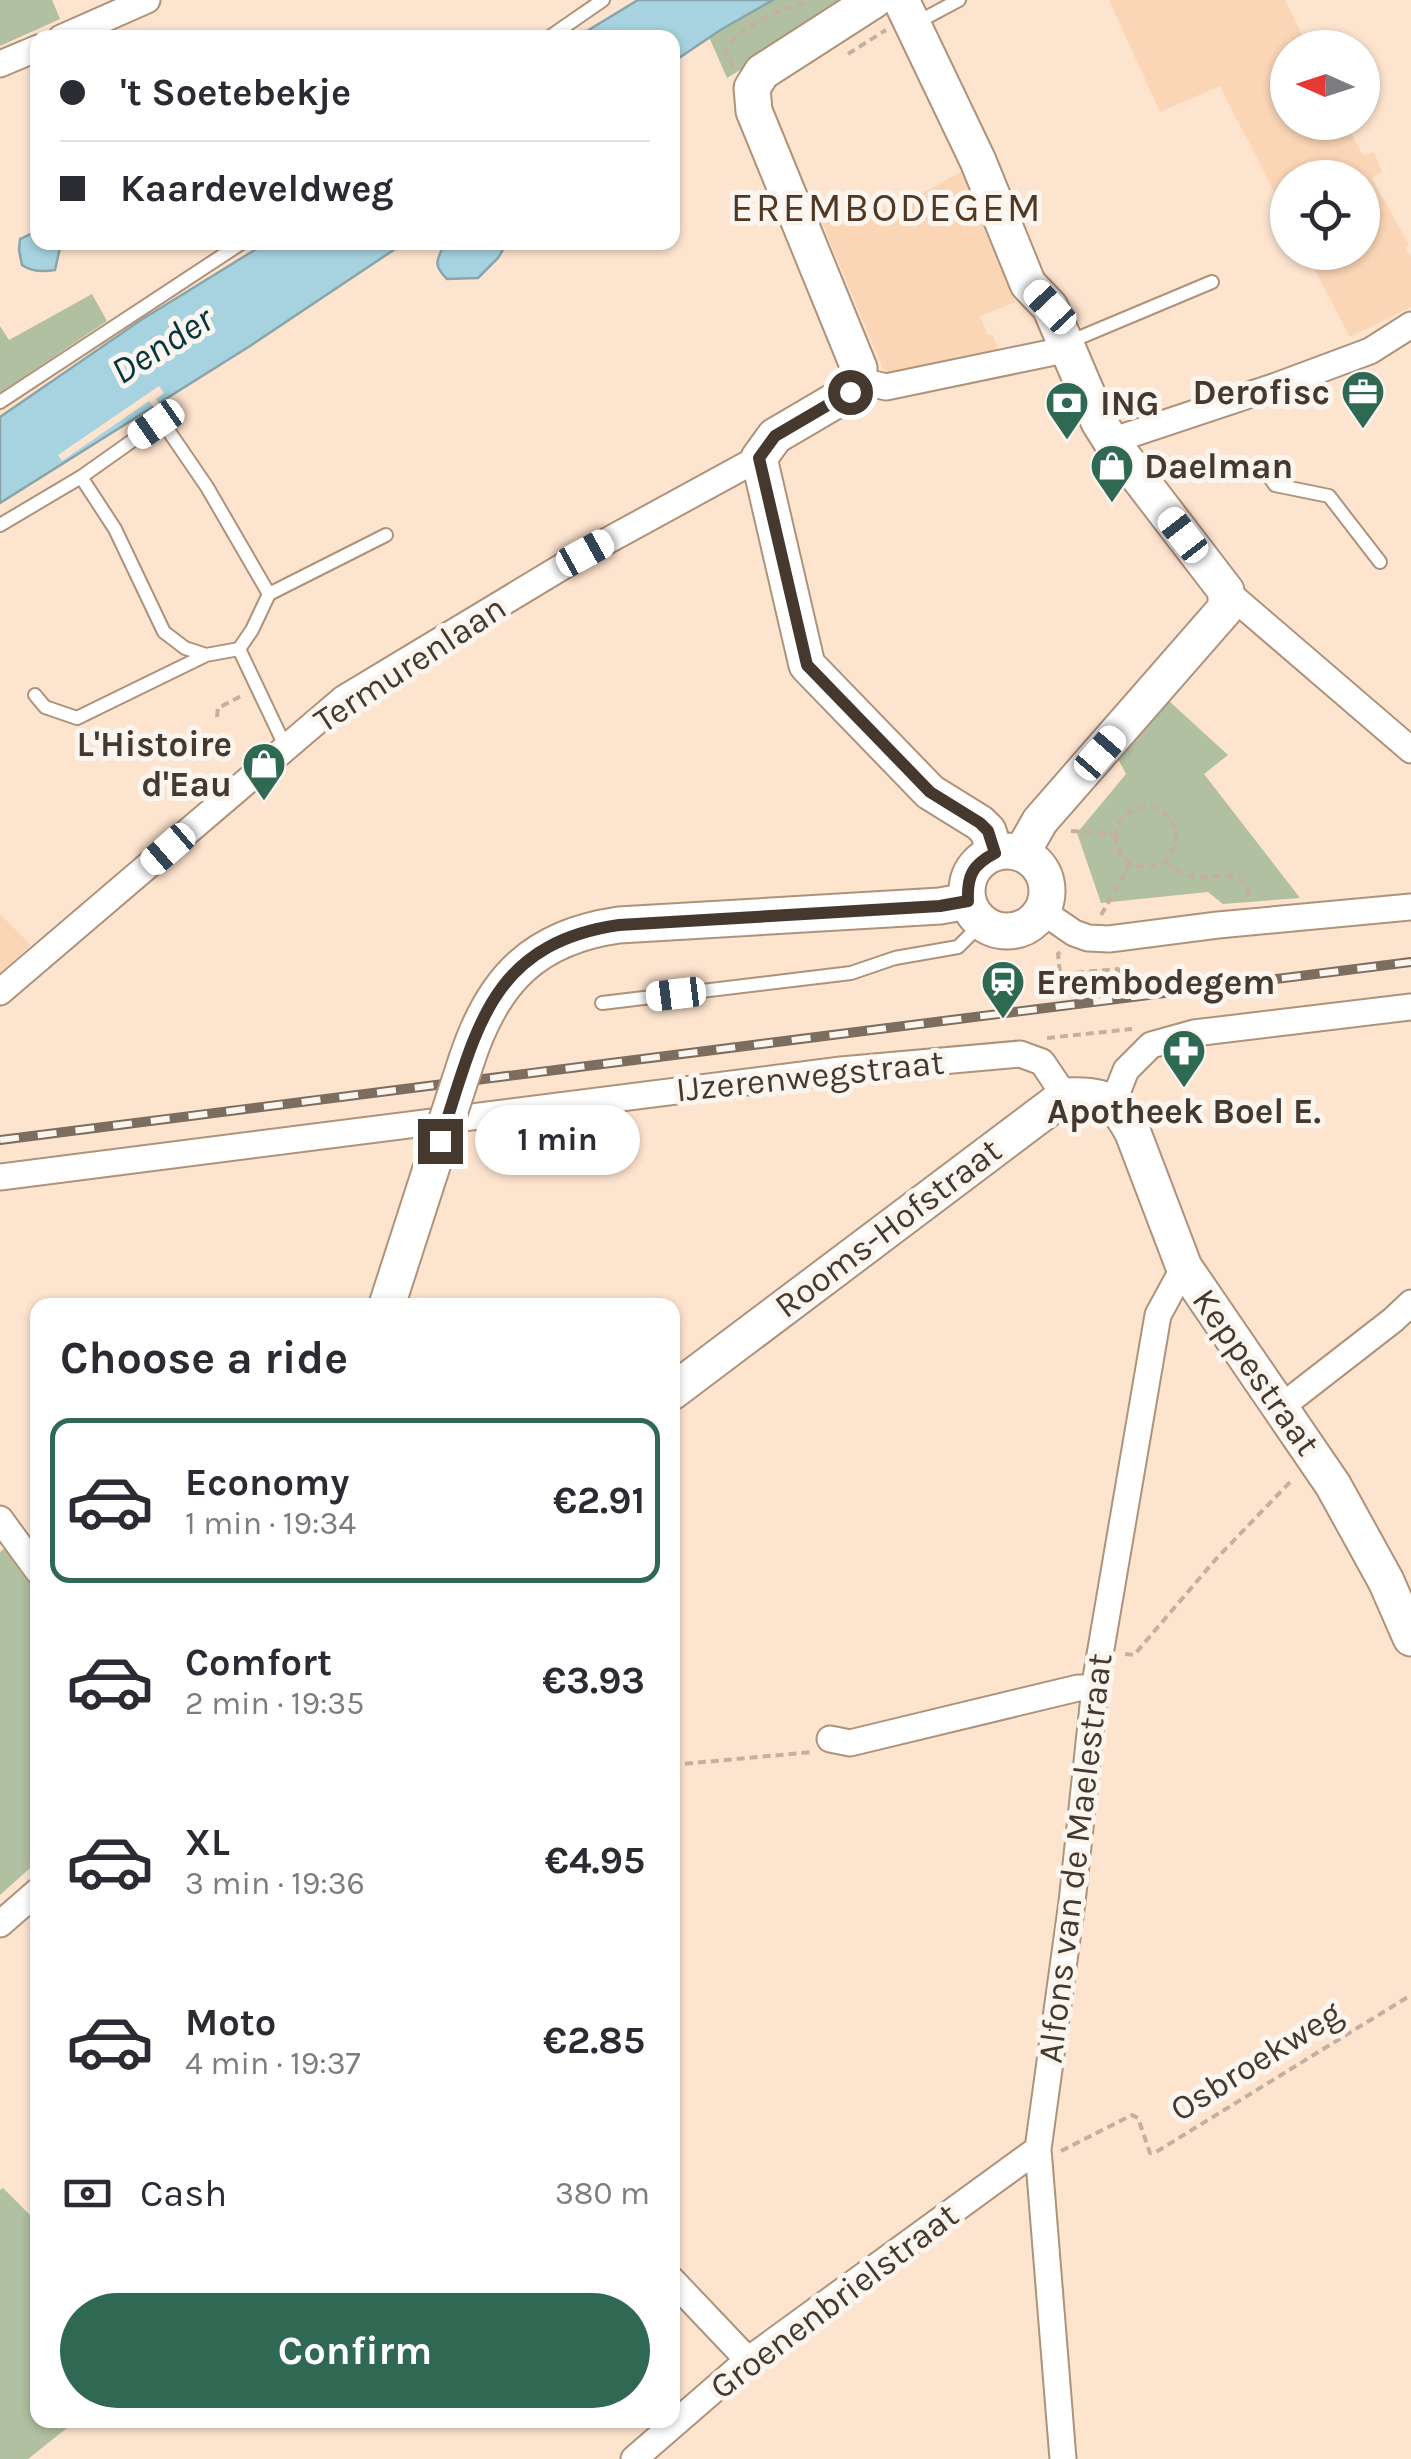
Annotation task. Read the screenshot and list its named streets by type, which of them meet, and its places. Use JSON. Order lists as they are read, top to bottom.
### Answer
{
  "streets": {
    "street": [
      "Termurenlaan",
      "IJzerenwegstraat",
      "Rooms-Hofstraat",
      "Keppestraat",
      "Alfons van de Maelestraat",
      "Groenenbrielstraat"
    ],
    "path": ["Osbroekweg"]
  },
  "crossings": [
    ["IJzerenwegstraat", "Rooms-Hofstraat"],
    ["Keppestraat", "Alfons van de Maelestraat"],
    ["Alfons van de Maelestraat", "Osbroekweg"],
    ["Alfons van de Maelestraat", "Groenenbrielstraat"],
    ["Osbroekweg", "Groenenbrielstraat"]
  ],
  "districts": ["EREMBODEGEM"],
  "water": ["Dender"],
  "places": {
    "office": ["Derofisc"],
    "bank": ["ING"],
    "shop": ["Daelman", "L'Histoire d'Eau"],
    "station": ["Erembodegem"],
    "pharmacy": ["Apotheek Boel E."]
  },
  "north": "left",
  "page": {
    "banner": ["'t Soetebekje", "Kaardeveldweg"],
    "bubble": "1 min",
    "heading": "Choose a ride",
    "list": [
      {
        "name": "Economy",
        "note": "1 min · 19:34",
        "value": "€2.91"
      },
      {
        "name": "Comfort",
        "note": "2 min · 19:35",
        "value": "€3.93"
      },
      {
        "name": "XL",
        "note": "3 min · 19:36",
        "value": "€4.95"
      },
      {
        "name": "Moto",
        "note": "4 min · 19:37",
        "value": "€2.85"
      }
    ],
    "pay": ["Cash", "380 m"],
    "buttons": "Confirm"
  }
}
